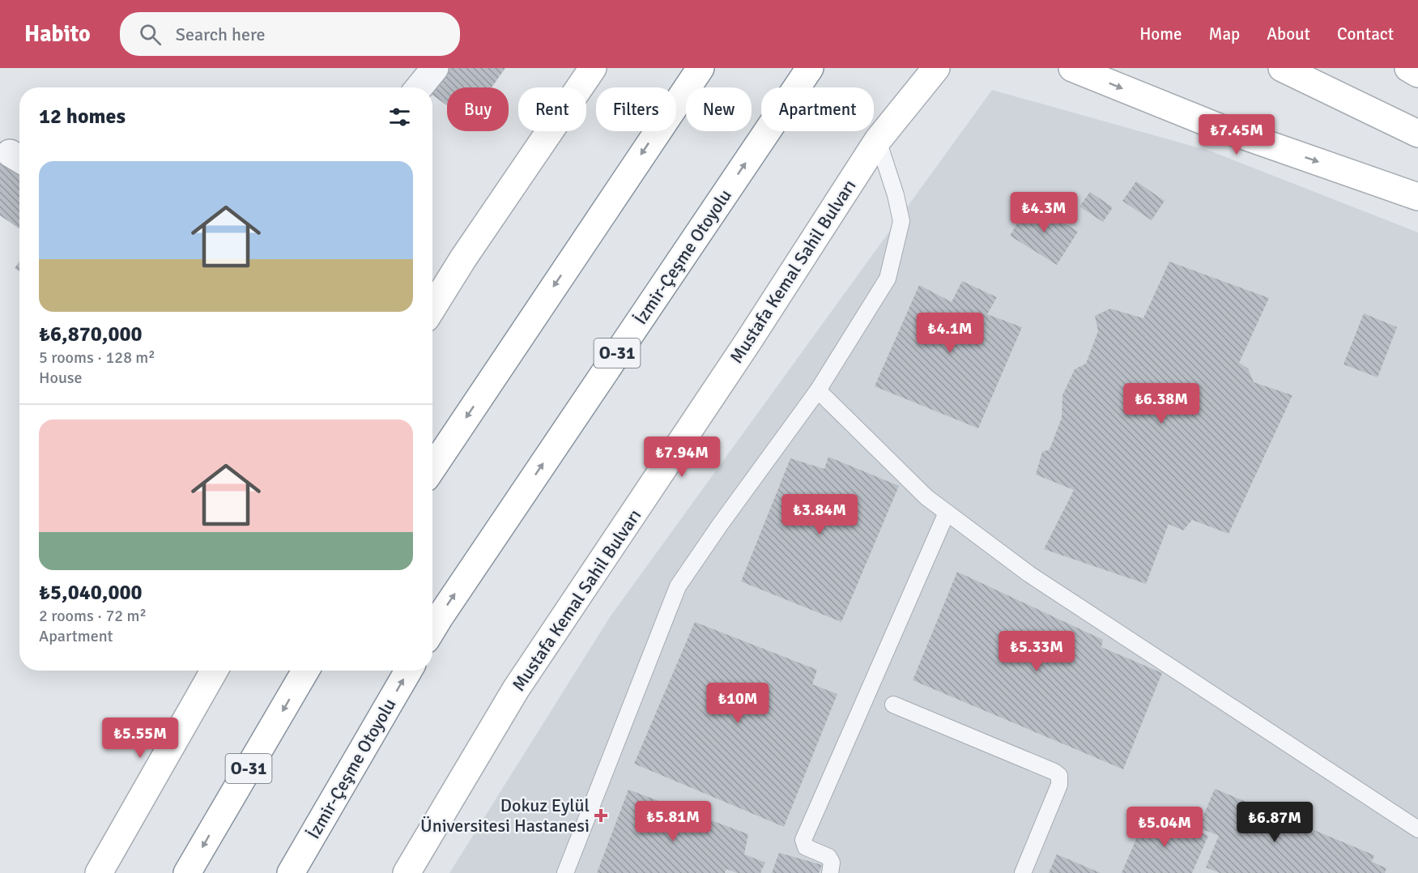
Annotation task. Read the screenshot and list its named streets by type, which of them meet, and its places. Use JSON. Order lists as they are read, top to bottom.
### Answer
{
  "streets": {
    "main road": ["İzmir-Çeşme Otoyolu", "Mustafa Kemal Sahil Bulvarı", "O-31"]
  },
  "places": {
    "health": ["Dokuz Eylül Üniversitesi Hastanesi"]
  },
  "page": {
    "header": "Habito",
    "search": "Search here",
    "nav": [
      "Home",
      "Map",
      "About",
      "Contact"
    ],
    "chip": [
      "Buy",
      "Rent",
      "Filters",
      "New",
      "Apartment"
    ],
    "heading": "12 homes",
    "price": [
      "₺7.45M",
      "₺4.3M",
      "₺4.1M",
      "₺6.38M",
      "₺7.94M",
      "₺3.84M",
      "₺5.33M",
      "₺10M",
      "₺5.55M",
      "₺5.81M",
      "₺6.87M",
      "₺5.04M"
    ],
    "list": [
      {
        "name": "₺6,870,000",
        "note": "5 rooms · 128 m² · House"
      },
      {
        "name": "₺5,040,000",
        "note": "2 rooms · 72 m² · Apartment"
      }
    ]
  }
}
